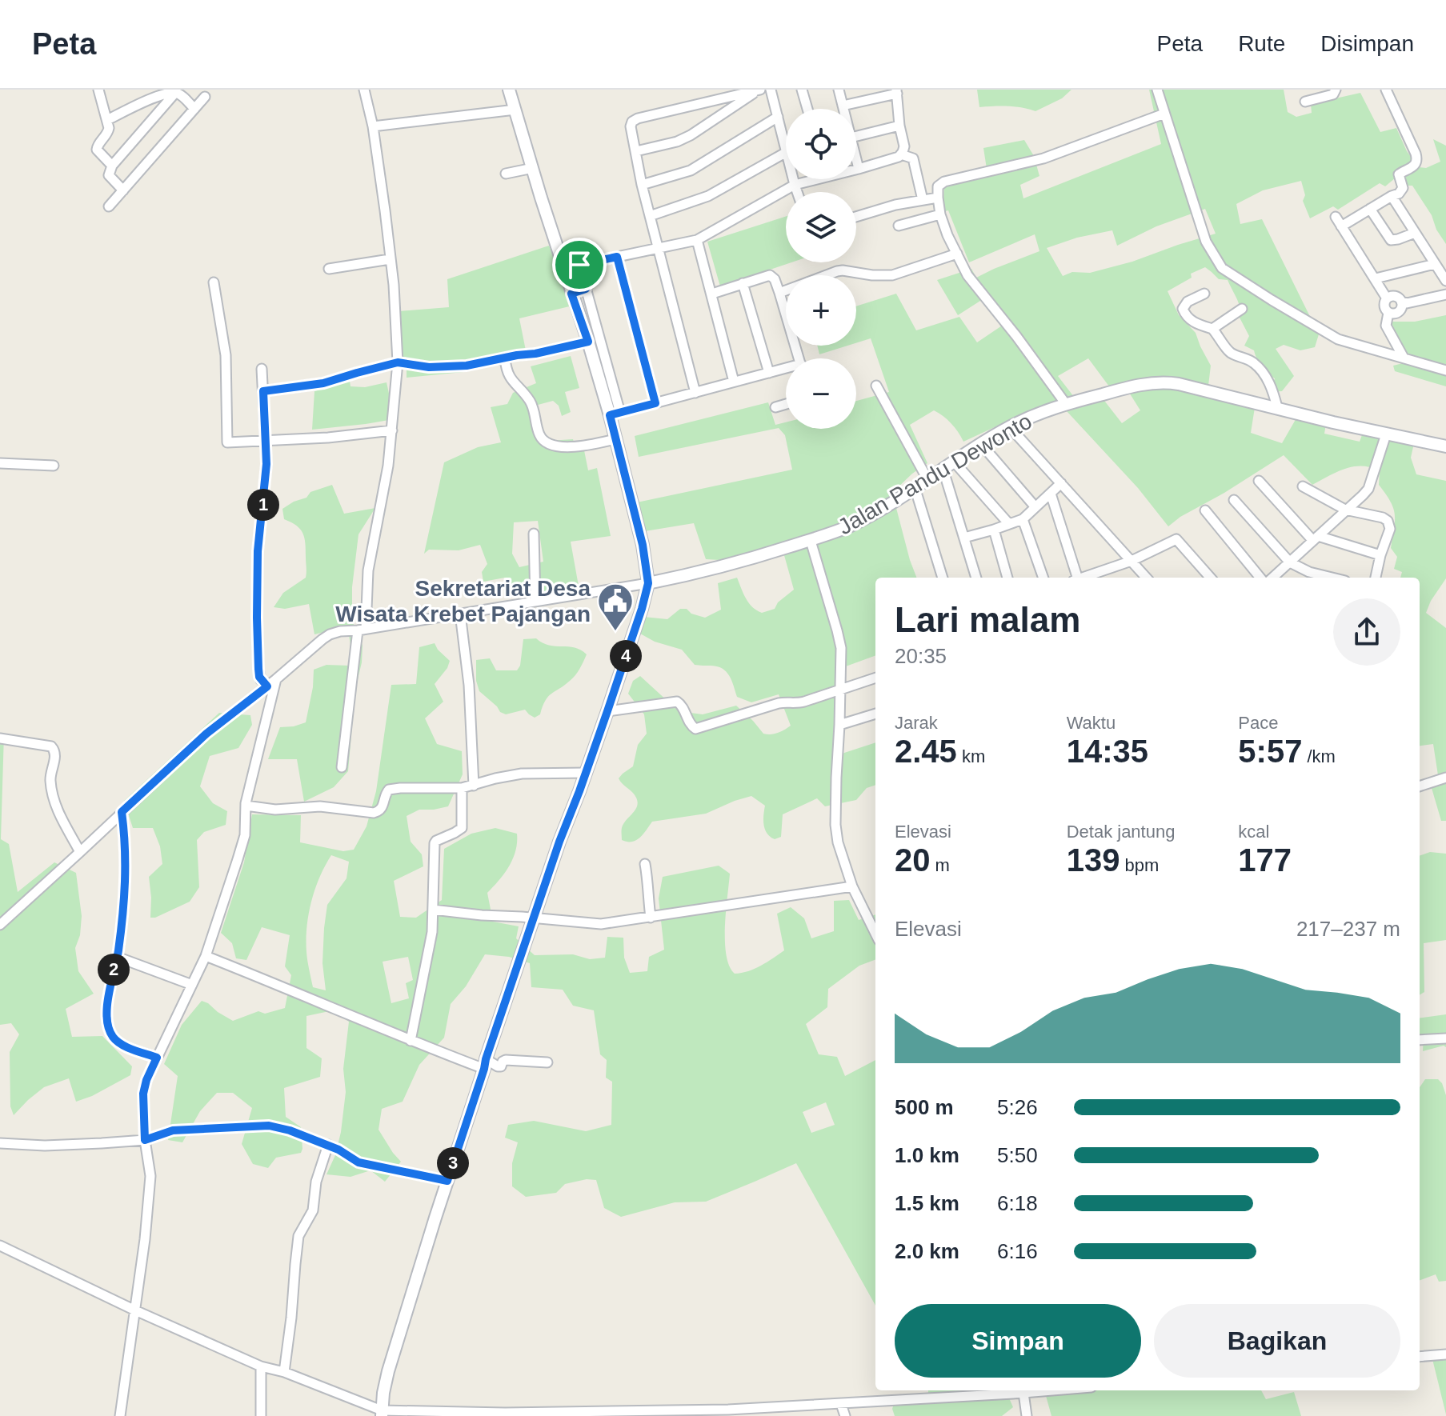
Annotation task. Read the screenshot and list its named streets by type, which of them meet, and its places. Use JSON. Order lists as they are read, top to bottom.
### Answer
{
  "streets": {
    "street": ["Jalan Pandu Dewonto"]
  },
  "places": {
    "public building": ["Sekretariat Desa Wisata Krebet Pajangan"]
  },
  "page": {
    "header": "Peta",
    "nav": ["Peta", "Rute", "Disimpan"],
    "map_buttons": ["+", "−"],
    "pins": [
      "1",
      "4",
      "2",
      "3"
    ],
    "heading": ["Lari malam", "20:35"],
    "stats": [
      ["Jarak", "2.45 km"],
      ["Waktu", "14:35"],
      ["Pace", "5:57 /km"],
      ["Elevasi", "20 m"],
      ["Detak jantung", "139 bpm"],
      ["kcal", "177"]
    ],
    "chart": ["Elevasi", "217–237 m"],
    "list": [
      {
        "name": "500 m",
        "note": "5:26"
      },
      {
        "name": "1.0 km",
        "note": "5:50"
      },
      {
        "name": "1.5 km",
        "note": "6:18"
      },
      {
        "name": "2.0 km",
        "note": "6:16"
      }
    ],
    "buttons": ["Simpan", "Bagikan"]
  }
}
